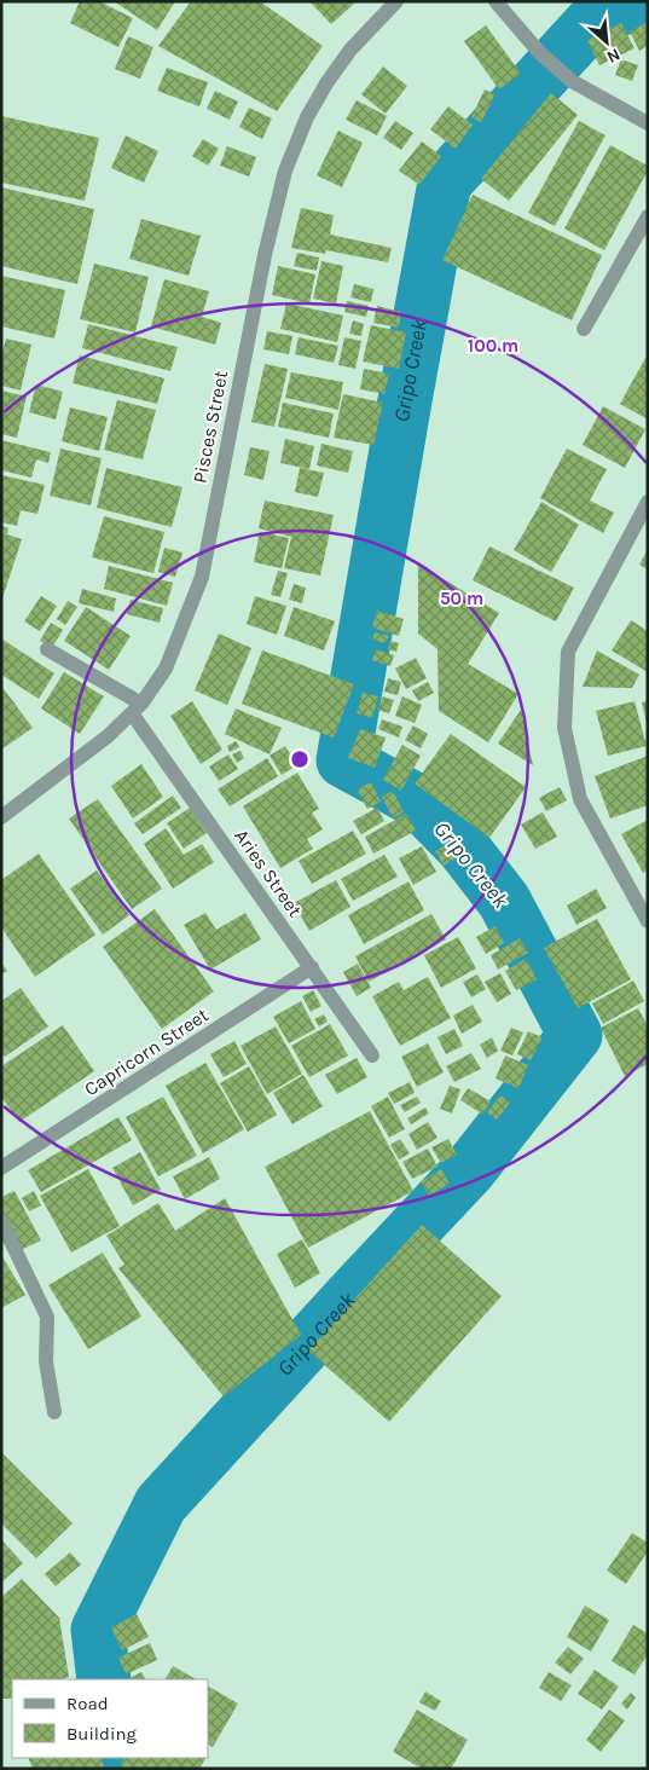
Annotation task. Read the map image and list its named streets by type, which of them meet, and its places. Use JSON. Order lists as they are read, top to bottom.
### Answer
{
  "streets": {
    "street": ["Pisces Street", "Aries Street", "Capricorn Street"]
  },
  "crossings": [
    ["Pisces Street", "Aries Street"],
    ["Aries Street", "Capricorn Street"]
  ],
  "water": ["Gripo Creek"],
  "legend": ["Road", "Building"],
  "north": "bottom right",
  "rings": ["100 m", "50 m"]
}
